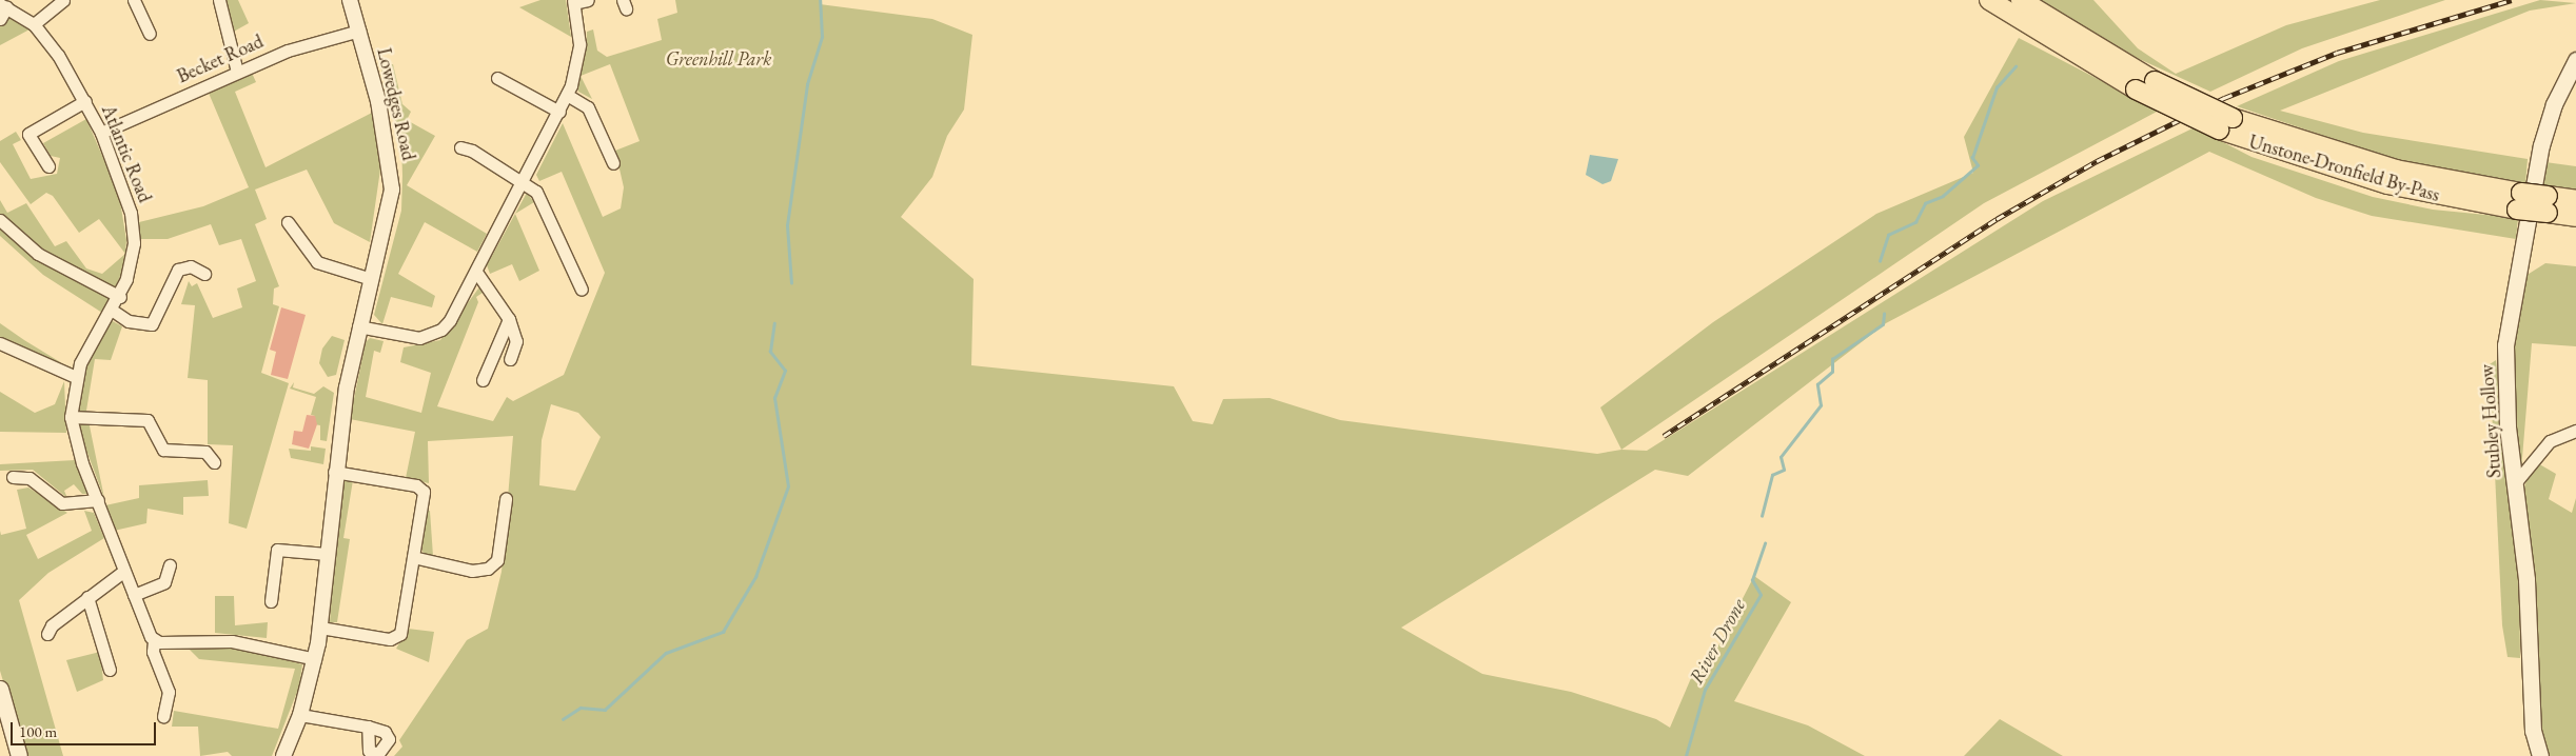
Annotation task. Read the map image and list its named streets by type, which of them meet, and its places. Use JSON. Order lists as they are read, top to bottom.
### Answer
{
  "streets": {
    "highway": ["Unstone-Dronfield By-Pass"],
    "main road": ["Stubley Hollow"],
    "street": ["Becket Road", "Lowedges Road", "Atlantic Road"]
  },
  "crossings": [
    ["Becket Road", "Lowedges Road"],
    ["Becket Road", "Atlantic Road"]
  ],
  "water": ["River Drone"],
  "parks": ["Greenhill Park"],
  "scale_bar": "100 m"
}
